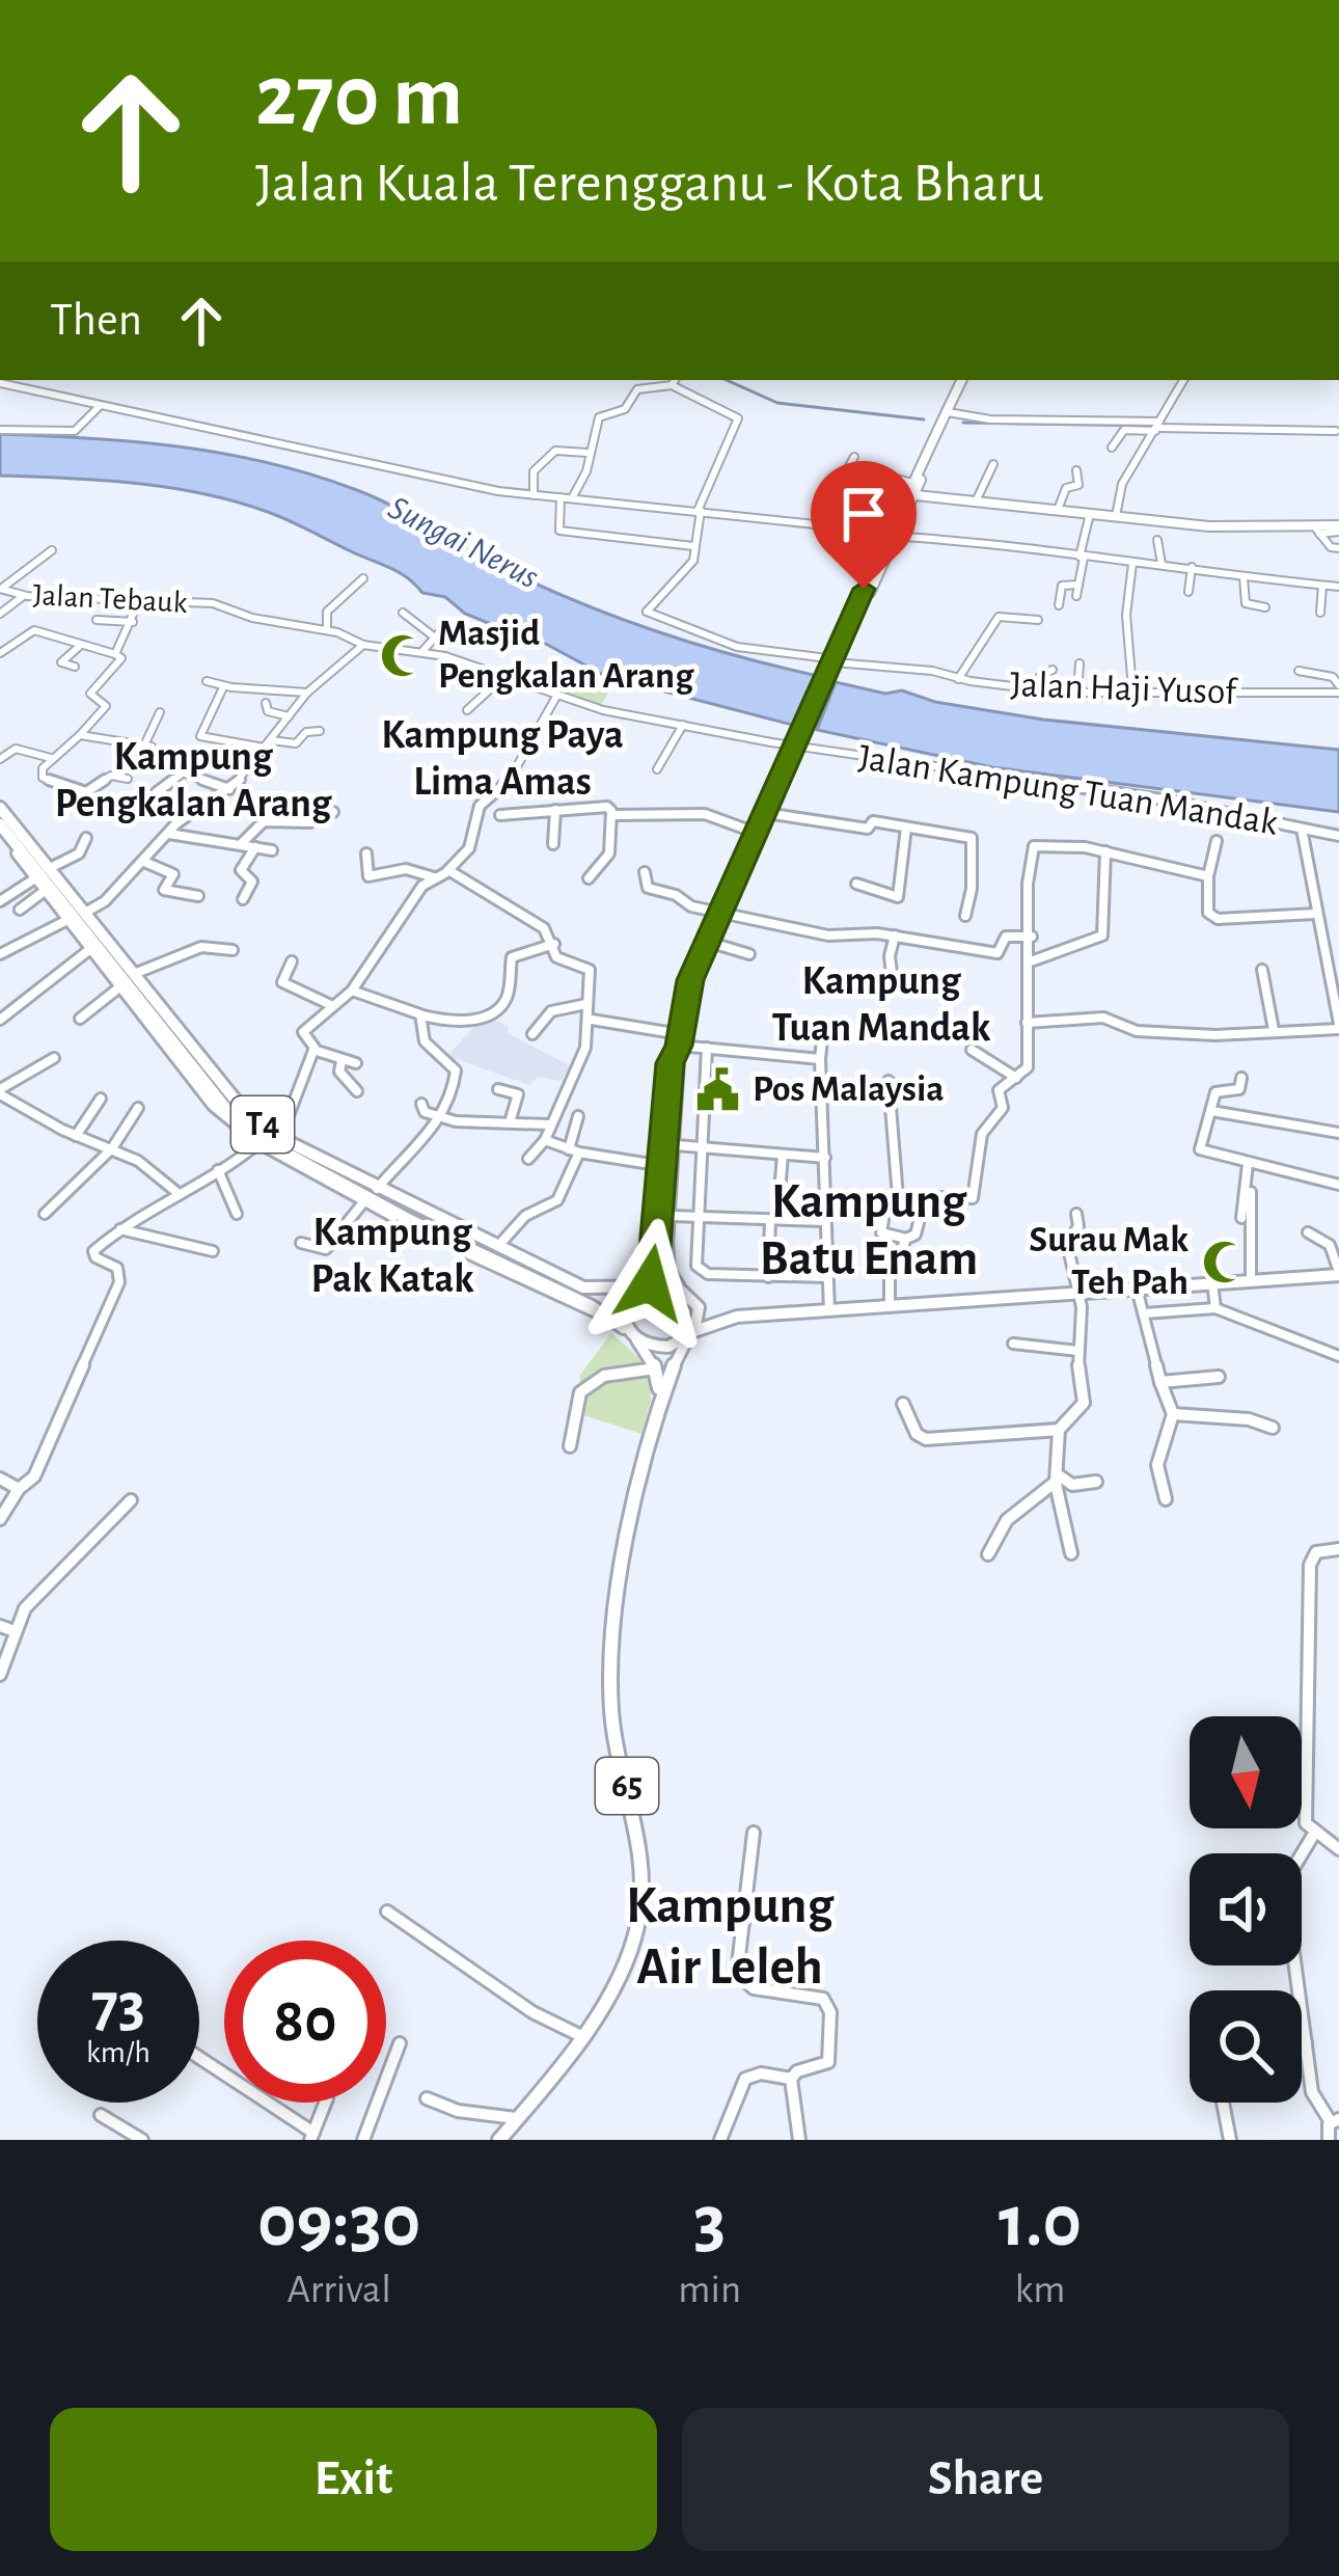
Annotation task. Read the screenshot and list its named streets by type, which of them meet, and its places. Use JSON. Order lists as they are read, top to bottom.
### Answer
{
  "streets": {
    "highway": ["T4"],
    "main road": ["65"],
    "street": ["Jalan Tebauk", "Jalan Haji Yusof", "Jalan Kampung Tuan Mandak"]
  },
  "crossings": [
    ["Jalan Tebauk", "Jalan Kampung Tuan Mandak"],
    ["T4", "65"]
  ],
  "districts": [
    "Kampung Paya Lima Amas",
    "Kampung Pengkalan Arang",
    "Kampung Tuan Mandak",
    "Kampung Batu Enam",
    "Kampung Pak Katak",
    "Kampung Air Leleh"
  ],
  "water": ["Sungai Nerus"],
  "places": {
    "mosque": ["Masjid Pengkalan Arang", "Surau Mak Teh Pah"],
    "public building": ["Pos Malaysia"]
  },
  "north": "bottom",
  "page": {
    "turn": ["270 m", "Jalan Kuala Terengganu - Kota Bharu"],
    "then": "Then",
    "speed": "73 km/h",
    "limit": "80",
    "eta": [
      "09:30",
      "Arrival",
      "3",
      "min",
      "1.0",
      "km"
    ],
    "buttons": ["Exit", "Share"]
  }
}
